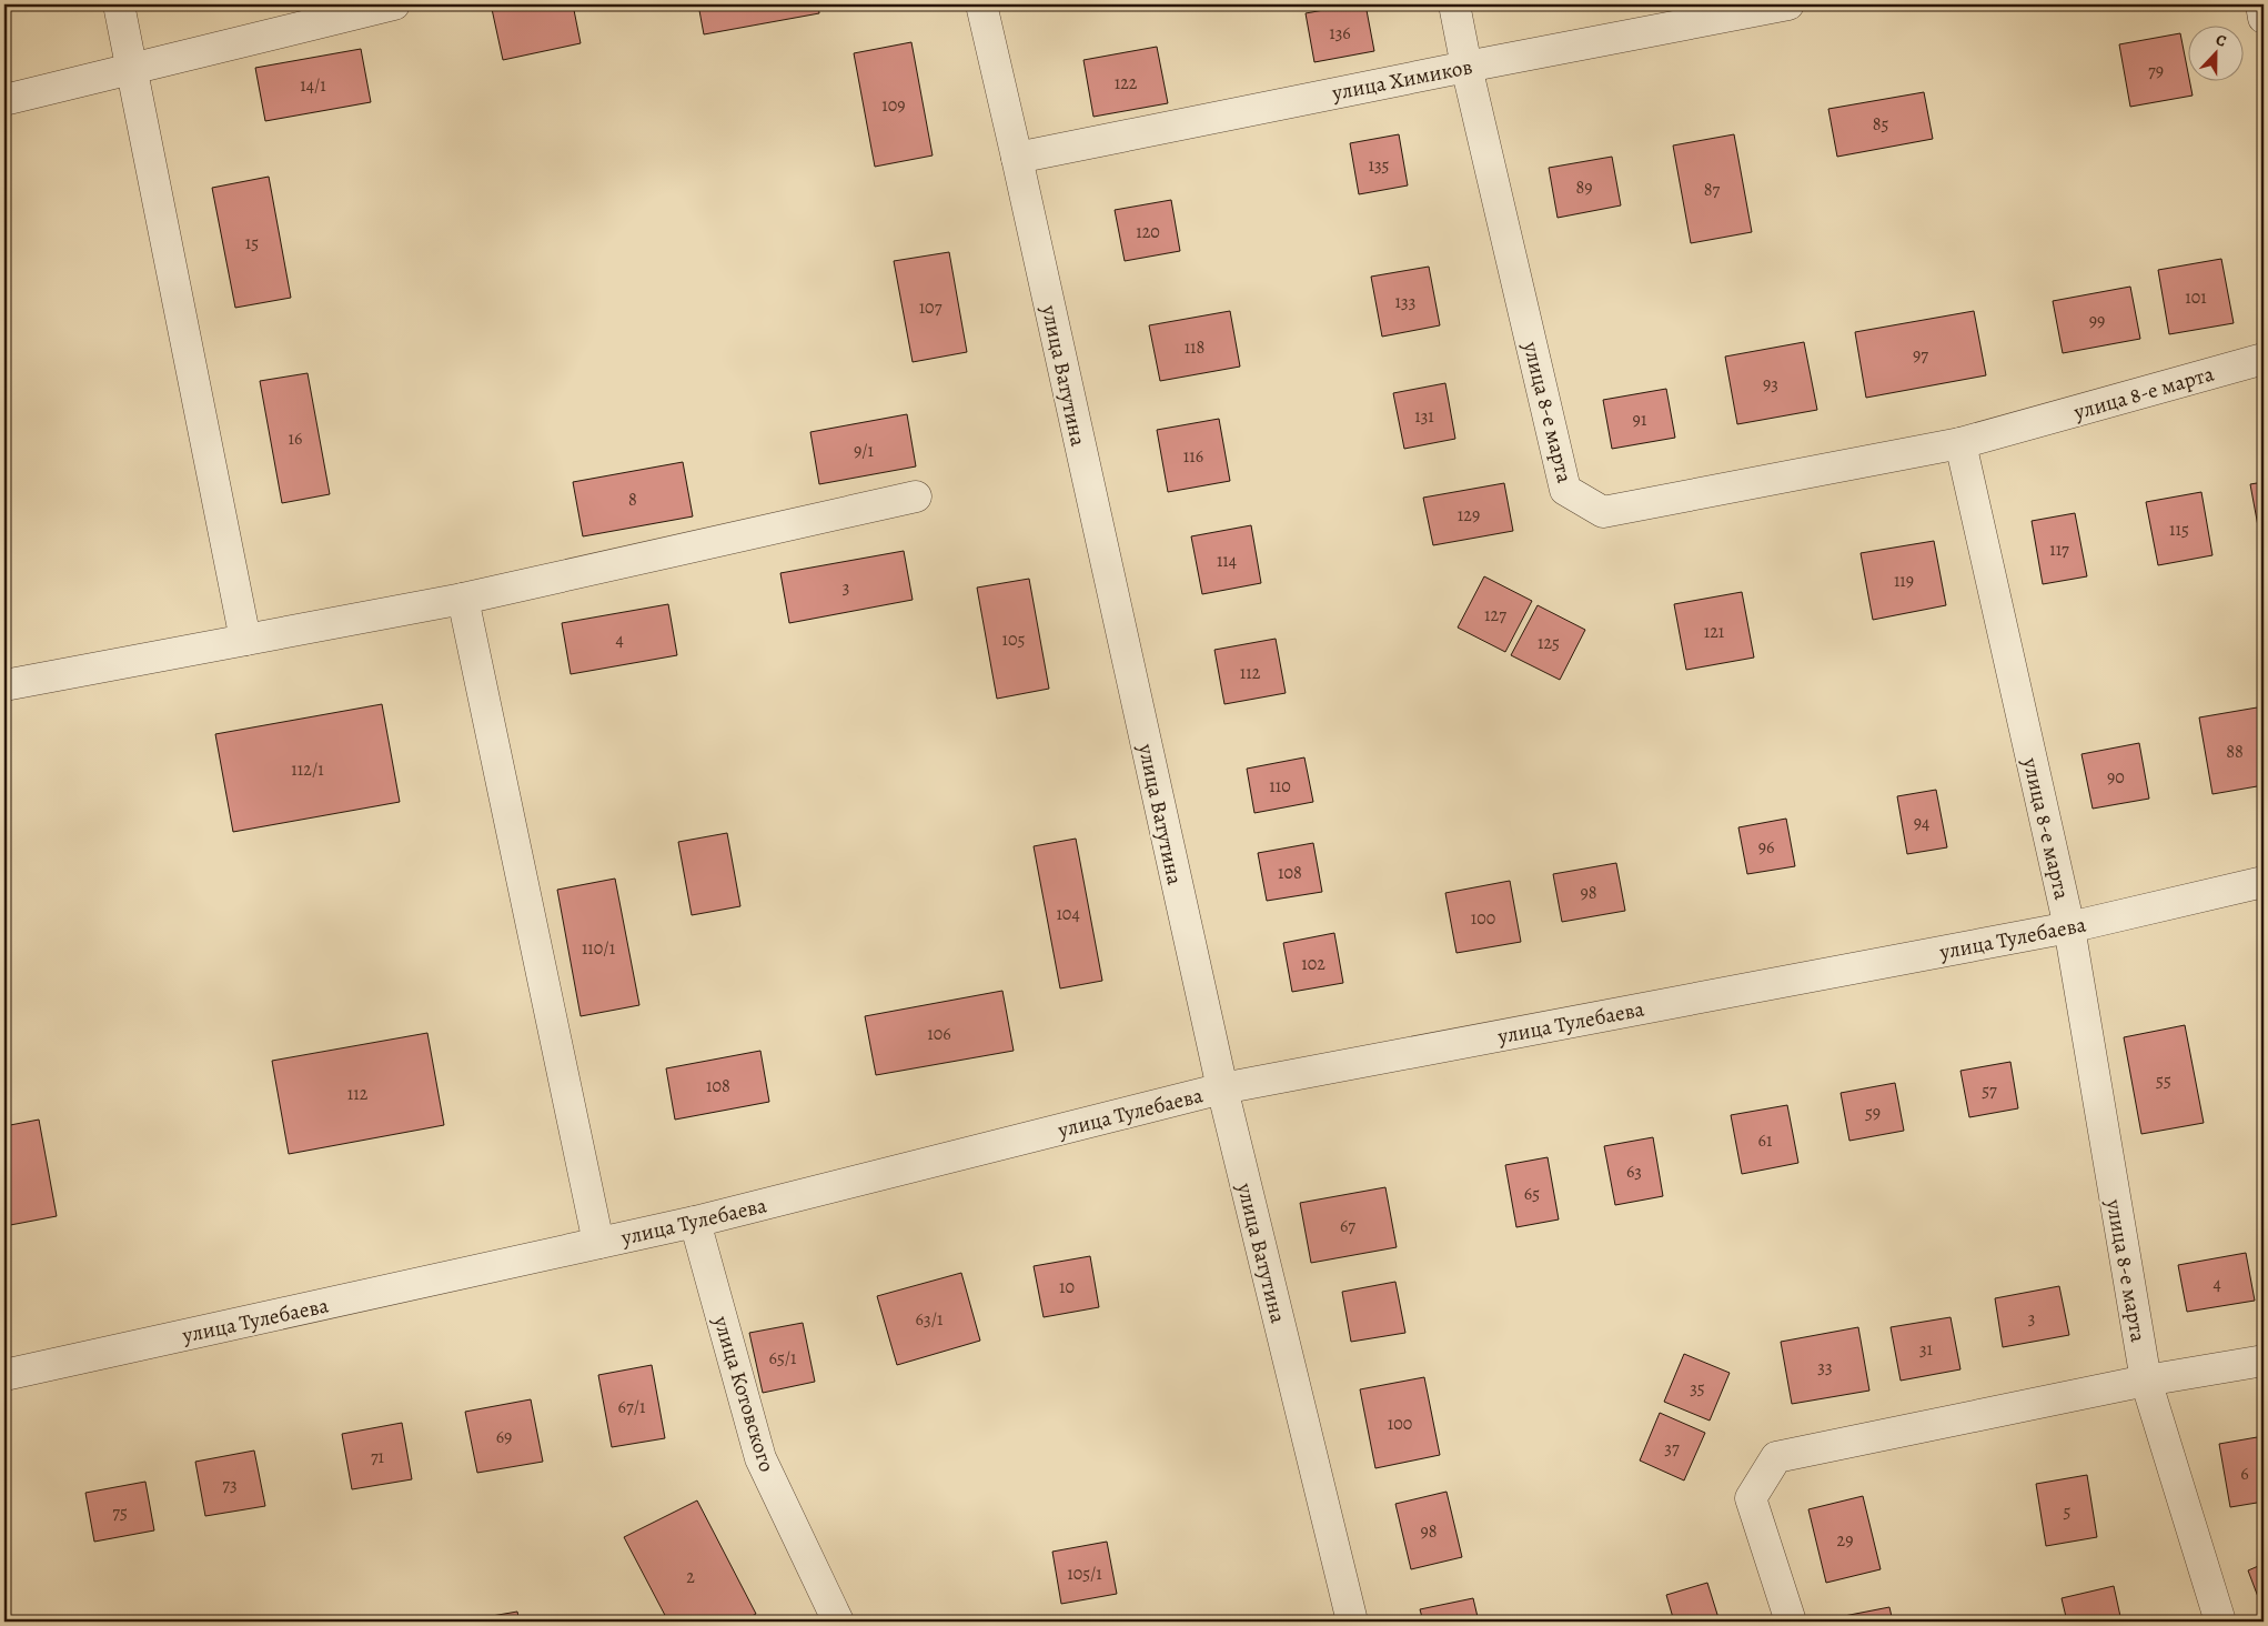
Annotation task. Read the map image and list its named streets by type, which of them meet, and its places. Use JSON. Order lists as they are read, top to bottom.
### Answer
{
  "streets": {
    "street": [
      "улица Химиков",
      "улица Ватутина",
      "улица 8-е марта",
      "улица Тулебаева",
      "улица Котовского"
    ]
  },
  "crossings": [
    ["улица Химиков", "улица Ватутина"],
    ["улица Химиков", "улица 8-е марта"],
    ["улица Ватутина", "улица Тулебаева"],
    ["улица 8-е марта", "улица Тулебаева"],
    ["улица Тулебаева", "улица Котовского"]
  ],
  "house_numbers": [
    "136",
    "79",
    "122",
    "14/1",
    "109",
    "85",
    "135",
    "89",
    "87",
    "120",
    "15",
    "101",
    "133",
    "107",
    "99",
    "118",
    "97",
    "93",
    "131",
    "91",
    "16",
    "9/1",
    "116",
    "8",
    "129",
    "115",
    "117",
    "114",
    "119",
    "3",
    "127",
    "121",
    "4",
    "105",
    "125",
    "112",
    "88",
    "112/1",
    "90",
    "110",
    "94",
    "96",
    "108",
    "98",
    "104",
    "100",
    "110/1",
    "102",
    "106",
    "55",
    "108",
    "57",
    "112",
    "59",
    "61",
    "63",
    "65",
    "67",
    "4",
    "10",
    "3",
    "63/1",
    "31",
    "65/1",
    "33",
    "35",
    "67/1",
    "100",
    "69",
    "37",
    "71",
    "6",
    "73",
    "5",
    "75",
    "98",
    "29",
    "105/1",
    "2"
  ],
  "north": "top"
}
